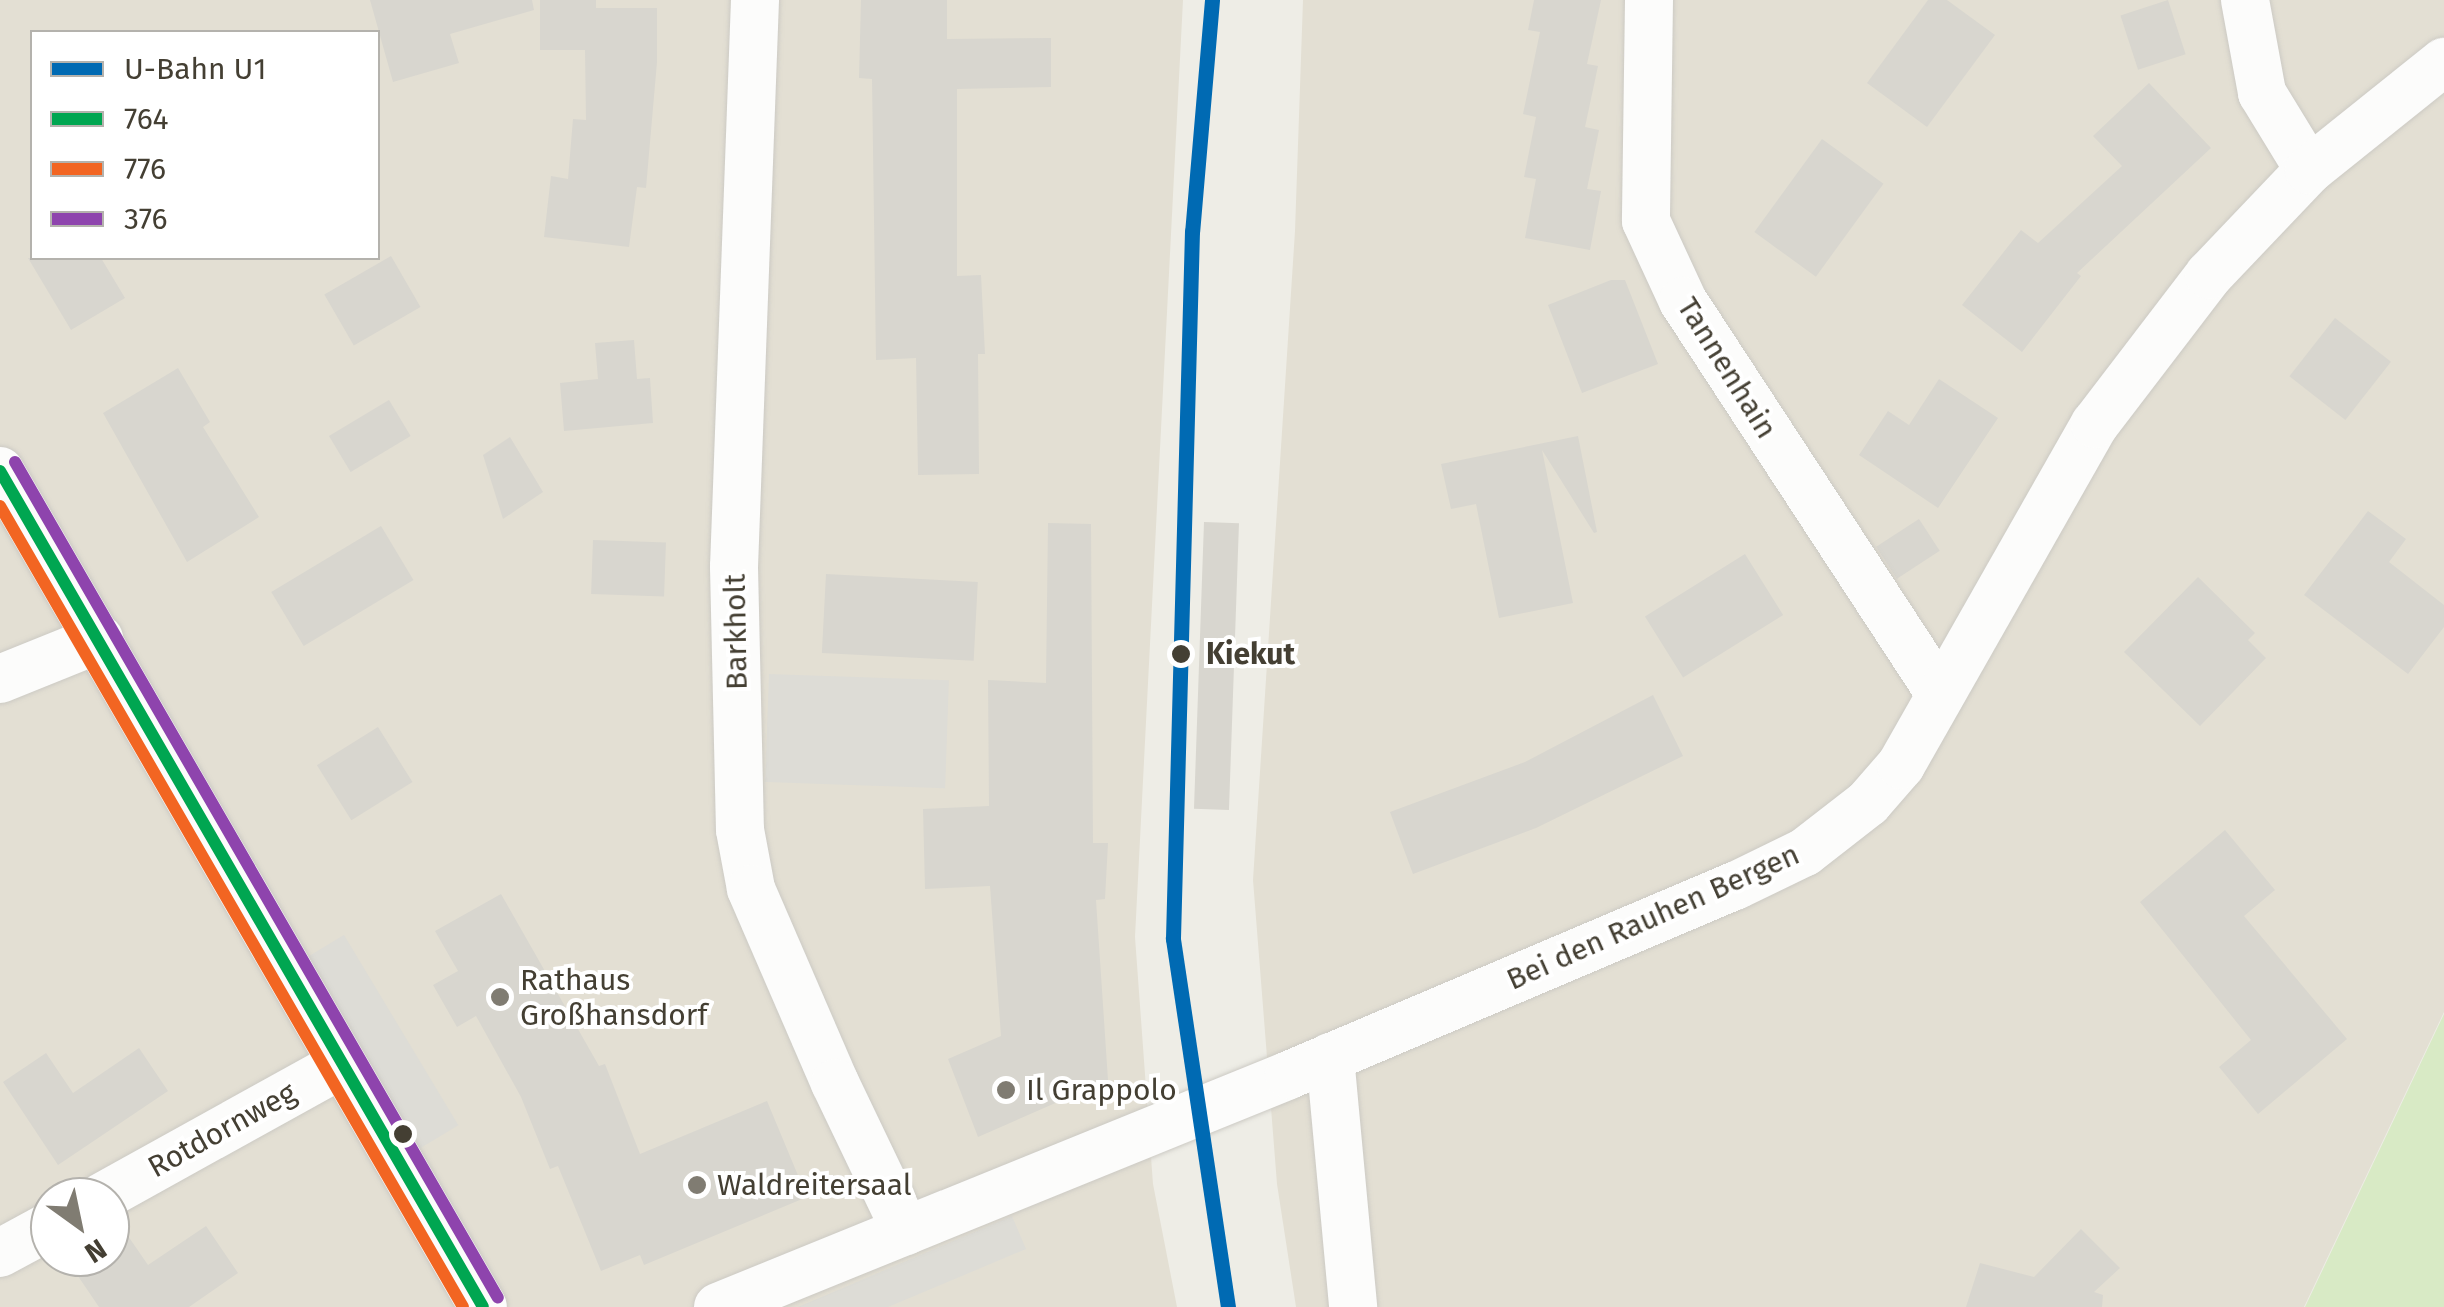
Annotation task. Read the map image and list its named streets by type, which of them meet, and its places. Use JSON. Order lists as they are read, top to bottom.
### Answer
{
  "streets": {
    "street": [
      "Tannenhain",
      "Barkholt",
      "Bei den Rauhen Bergen",
      "Rotdornweg"
    ]
  },
  "crossings": [
    ["Tannenhain", "Bei den Rauhen Bergen"],
    ["Barkholt", "Bei den Rauhen Bergen"]
  ],
  "places": [
    "Kiekut",
    "Rathaus Großhansdorf",
    "Il Grappolo",
    "Waldreitersaal"
  ],
  "lines": [
    "metro line U1",
    "transit line 376",
    "transit line 764",
    "transit line 776"
  ],
  "legend": [
    "U-Bahn U1",
    "764",
    "776",
    "376"
  ],
  "north": "bottom right"
}
